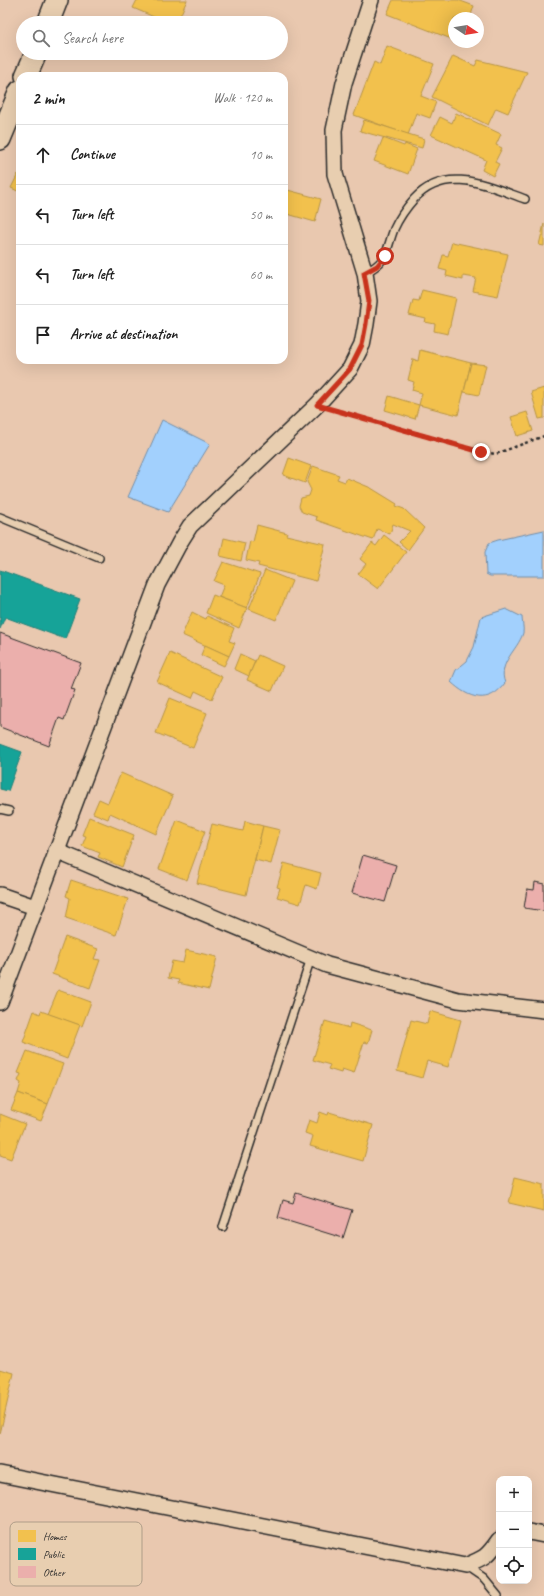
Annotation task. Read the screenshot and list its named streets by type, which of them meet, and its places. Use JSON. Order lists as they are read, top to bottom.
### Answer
{
  "legend": ["Homes", "Public", "Other"],
  "north": "right",
  "page": {
    "search": "Search here",
    "heading": ["2 min", "Walk · 120 m"],
    "list": [
      ["Continue", "10 m"],
      ["Turn left", "50 m"],
      ["Turn left", "60 m"],
      "Arrive at destination"
    ],
    "map_buttons": ["+", "−"]
  }
}
